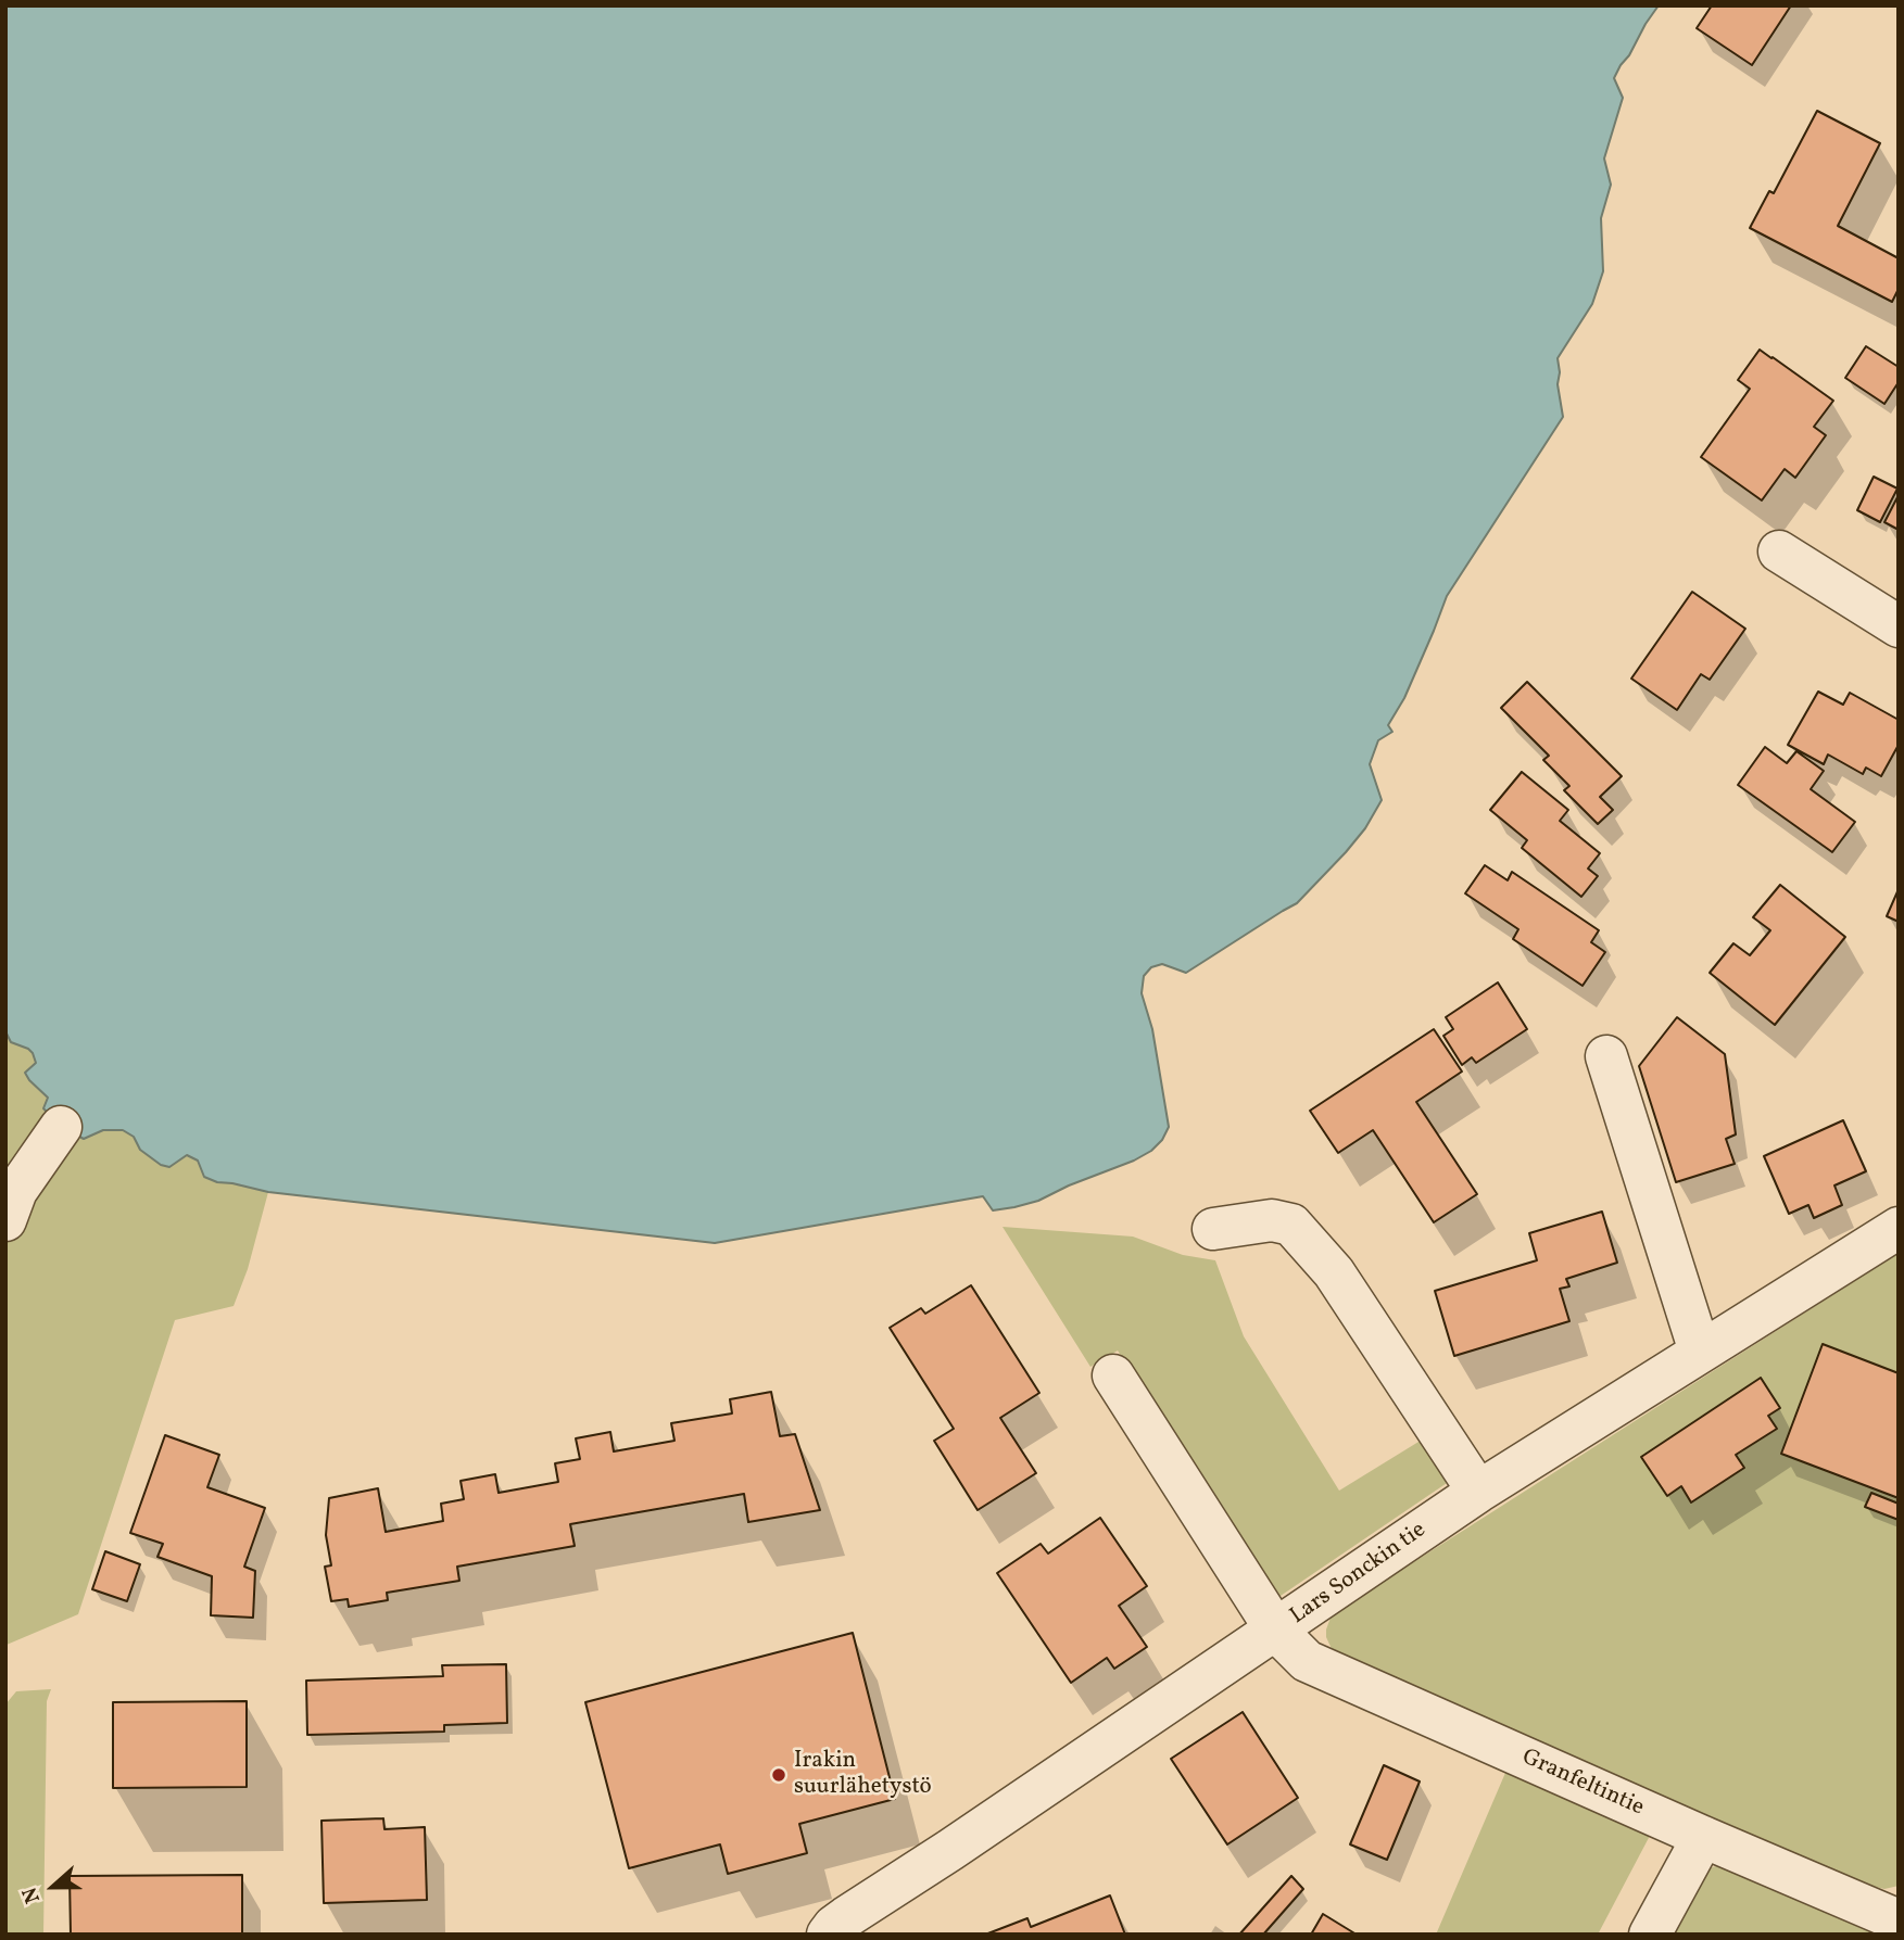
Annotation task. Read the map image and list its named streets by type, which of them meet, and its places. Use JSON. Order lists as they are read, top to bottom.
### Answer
{
  "streets": {
    "street": ["Lars Sonckin tie", "Granfeltintie"]
  },
  "crossings": [
    ["Lars Sonckin tie", "Granfeltintie"]
  ],
  "places": ["Irakin suurlähetystö"],
  "north": "left"
}
